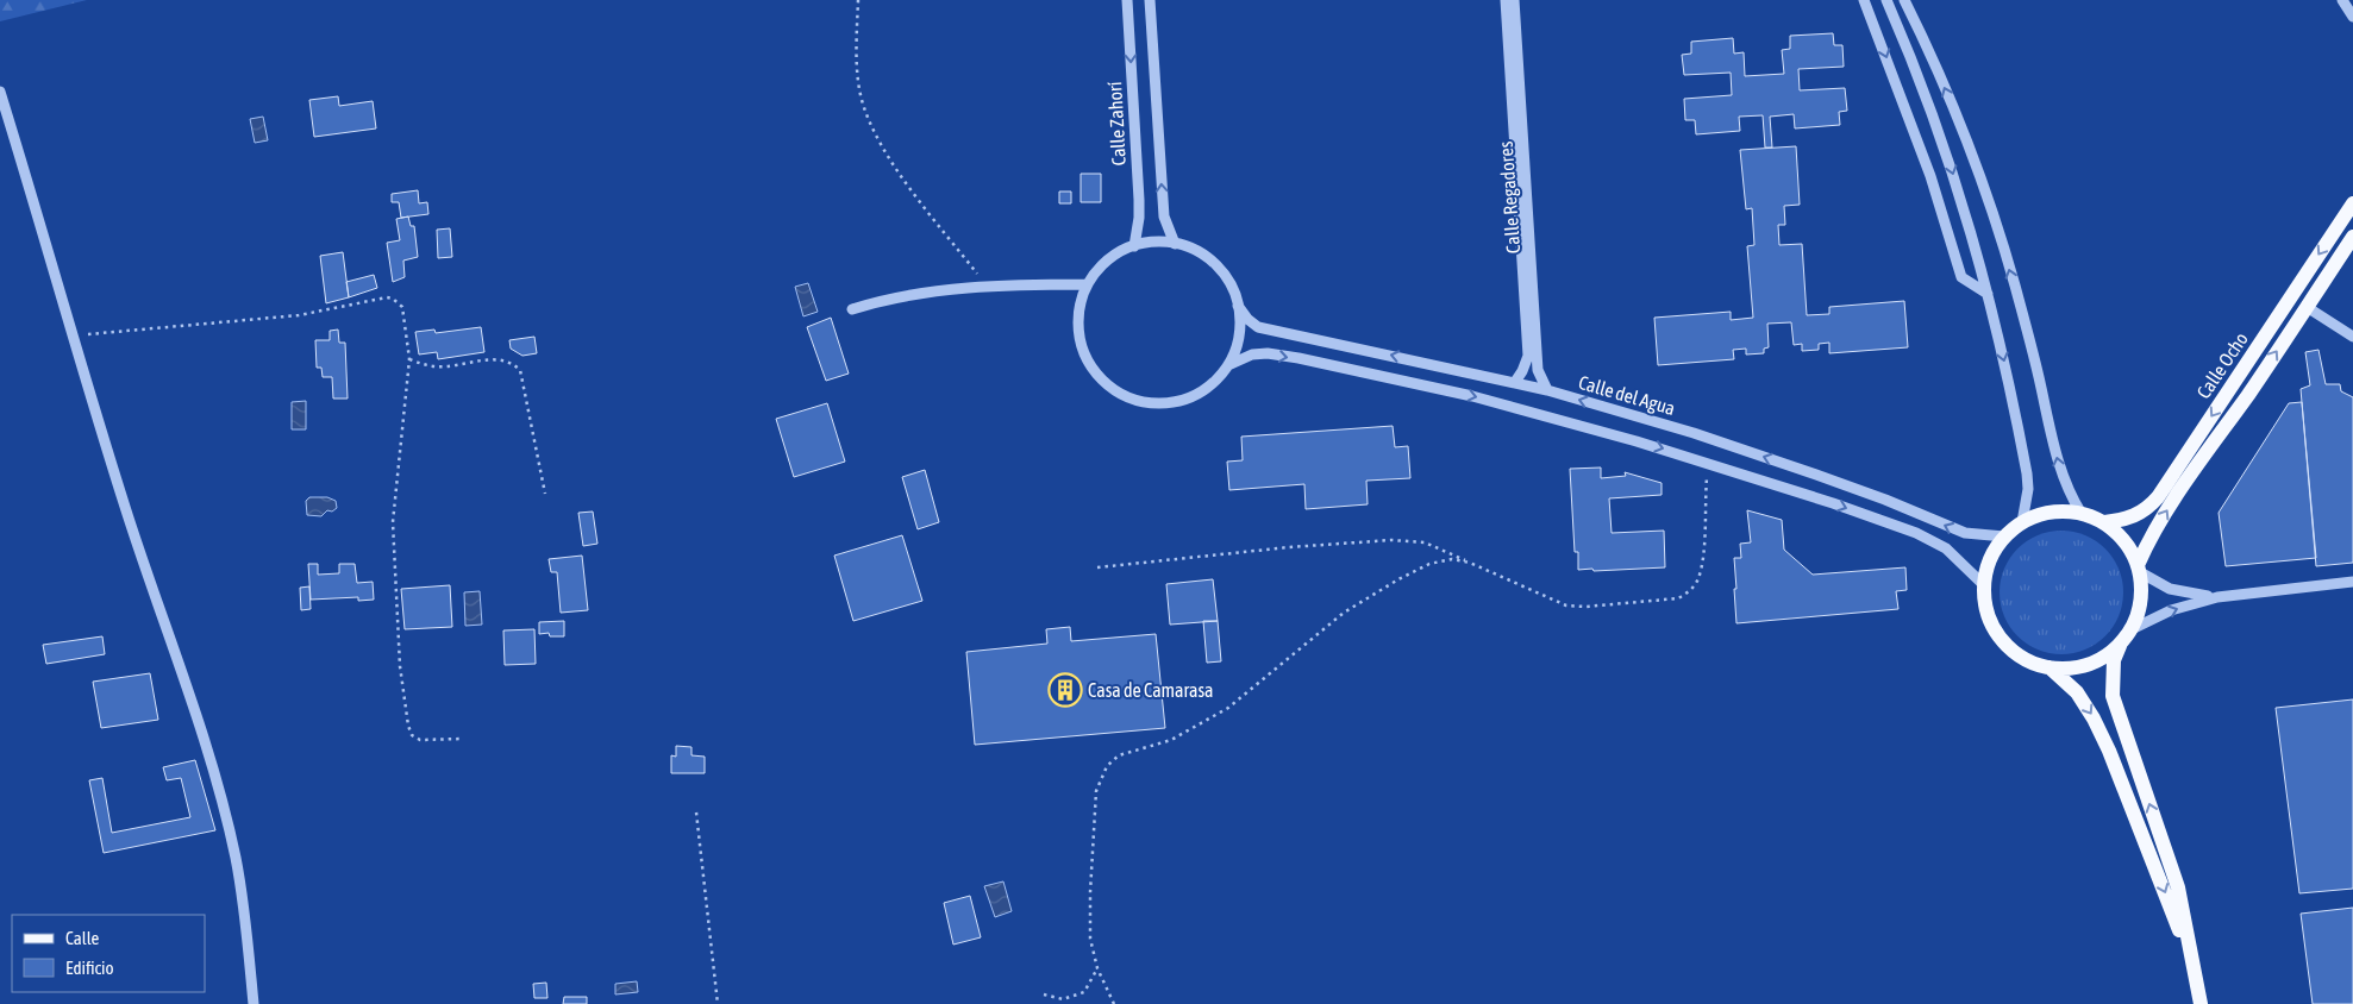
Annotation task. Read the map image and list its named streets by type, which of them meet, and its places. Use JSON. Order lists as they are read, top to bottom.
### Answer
{
  "streets": {
    "main road": ["Calle Ocho"],
    "street": ["Calle Zahorí", "Calle Regadores", "Calle del Agua"]
  },
  "crossings": [
    ["Calle Zahorí", "Calle del Agua"],
    ["Calle Regadores", "Calle del Agua"],
    ["Calle Ocho", "Calle del Agua"]
  ],
  "places": {
    "building": ["Casa de Camarasa"]
  },
  "legend": ["Calle", "Edificio"]
}
